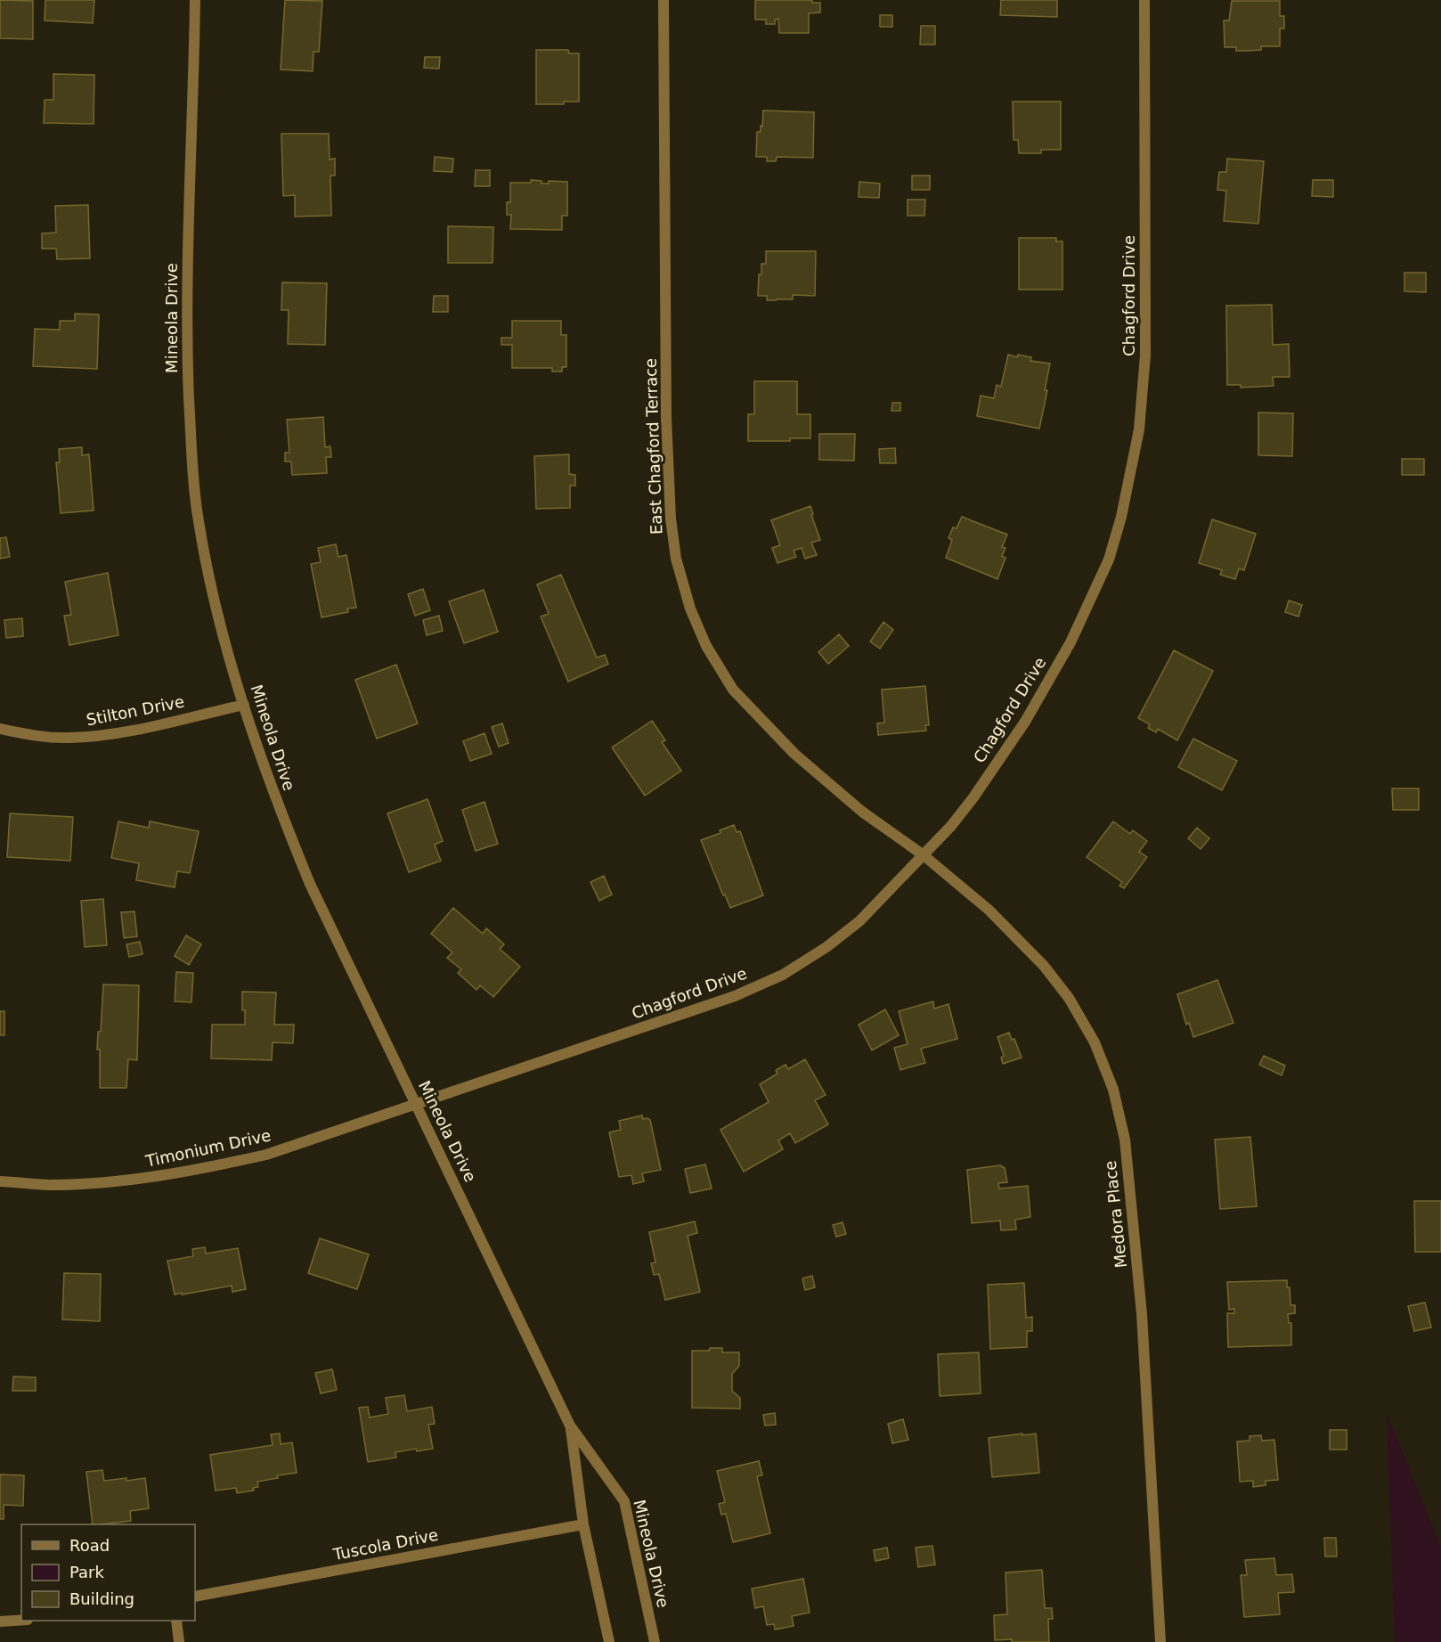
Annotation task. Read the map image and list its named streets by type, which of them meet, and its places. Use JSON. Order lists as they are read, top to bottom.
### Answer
{
  "streets": {
    "street": [
      "Chagford Drive",
      "Mineola Drive",
      "East Chagford Terrace",
      "Stilton Drive",
      "Timonium Drive",
      "Medora Place",
      "Tuscola Drive"
    ]
  },
  "crossings": [
    ["Chagford Drive", "Mineola Drive"],
    ["Chagford Drive", "East Chagford Terrace"],
    ["Chagford Drive", "Timonium Drive"],
    ["Chagford Drive", "Medora Place"],
    ["Mineola Drive", "Stilton Drive"],
    ["Mineola Drive", "Timonium Drive"],
    ["Mineola Drive", "Tuscola Drive"],
    ["East Chagford Terrace", "Medora Place"]
  ],
  "legend": ["Road", "Park", "Building"]
}
